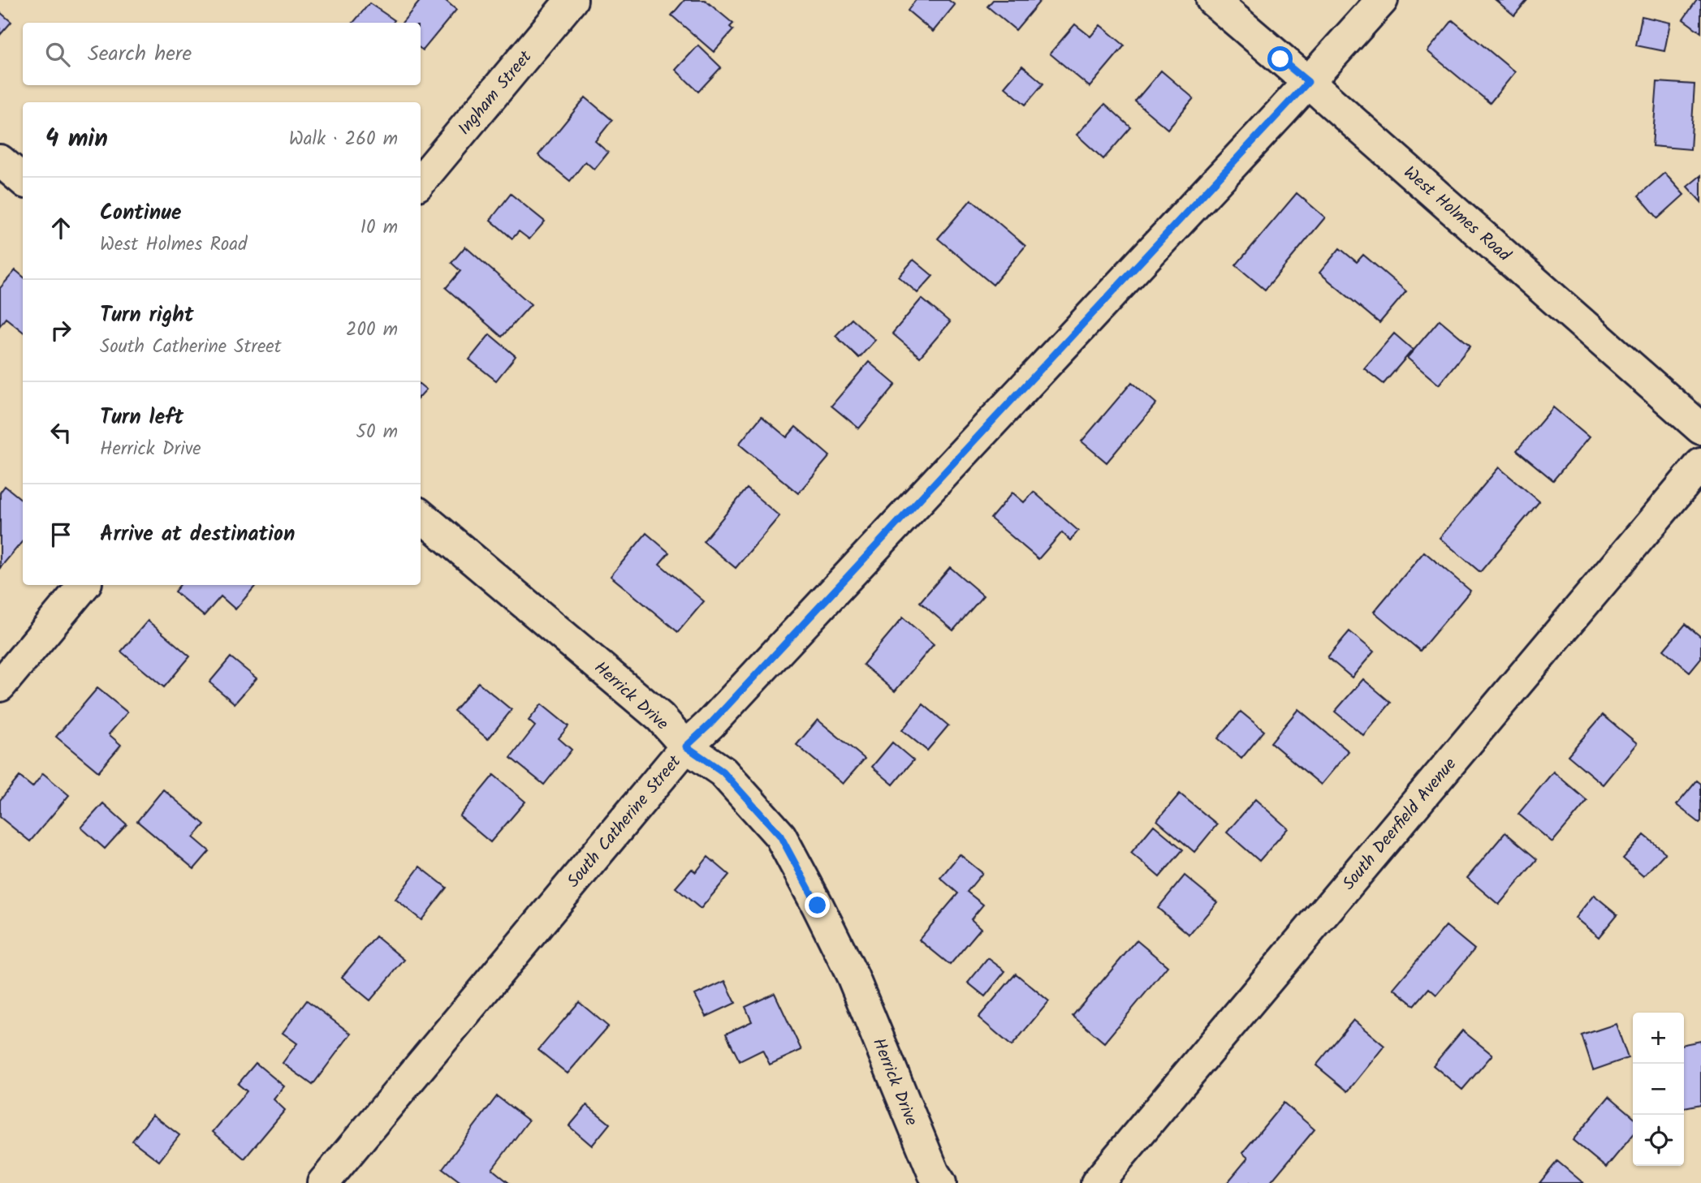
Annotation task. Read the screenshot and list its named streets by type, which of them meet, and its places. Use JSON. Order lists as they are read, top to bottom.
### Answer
{
  "streets": {
    "street": [
      "Ingham Street",
      "West Holmes Road",
      "Herrick Drive",
      "South Catherine Street",
      "South Deerfield Avenue"
    ]
  },
  "crossings": [
    ["West Holmes Road", "South Catherine Street"],
    ["Herrick Drive", "South Catherine Street"]
  ],
  "page": {
    "search": "Search here",
    "heading": ["4 min", "Walk · 260 m"],
    "list": [
      ["Continue", "West Holmes Road", "10 m"],
      ["Turn right", "South Catherine Street", "200 m"],
      ["Turn left", "Herrick Drive", "50 m"],
      "Arrive at destination"
    ],
    "map_buttons": ["+", "−"]
  }
}
